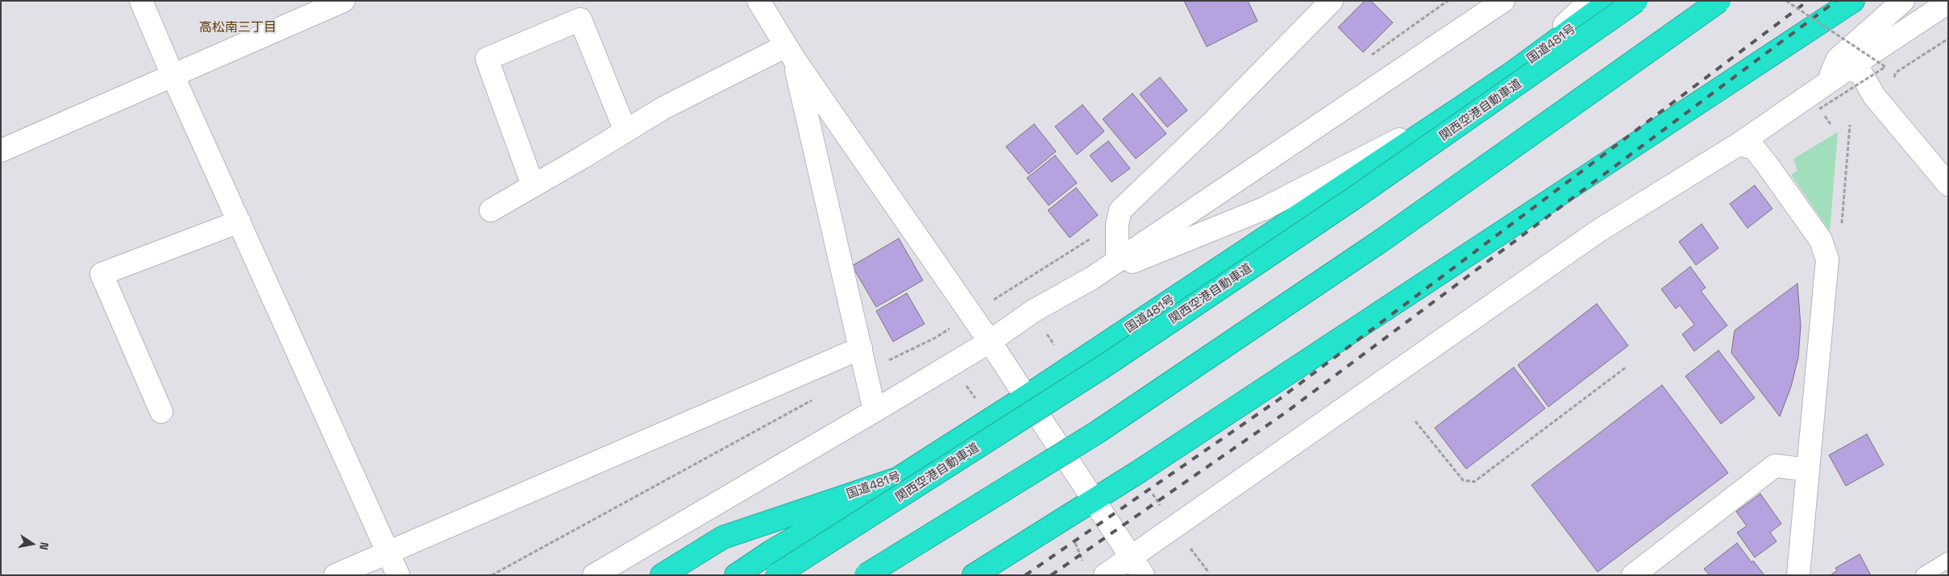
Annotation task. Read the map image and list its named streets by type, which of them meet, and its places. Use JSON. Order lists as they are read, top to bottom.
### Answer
{
  "streets": {
    "highway": ["国道481号", "関西空港自動車道"]
  },
  "districts": ["高松南三丁目"],
  "north": "right"
}
